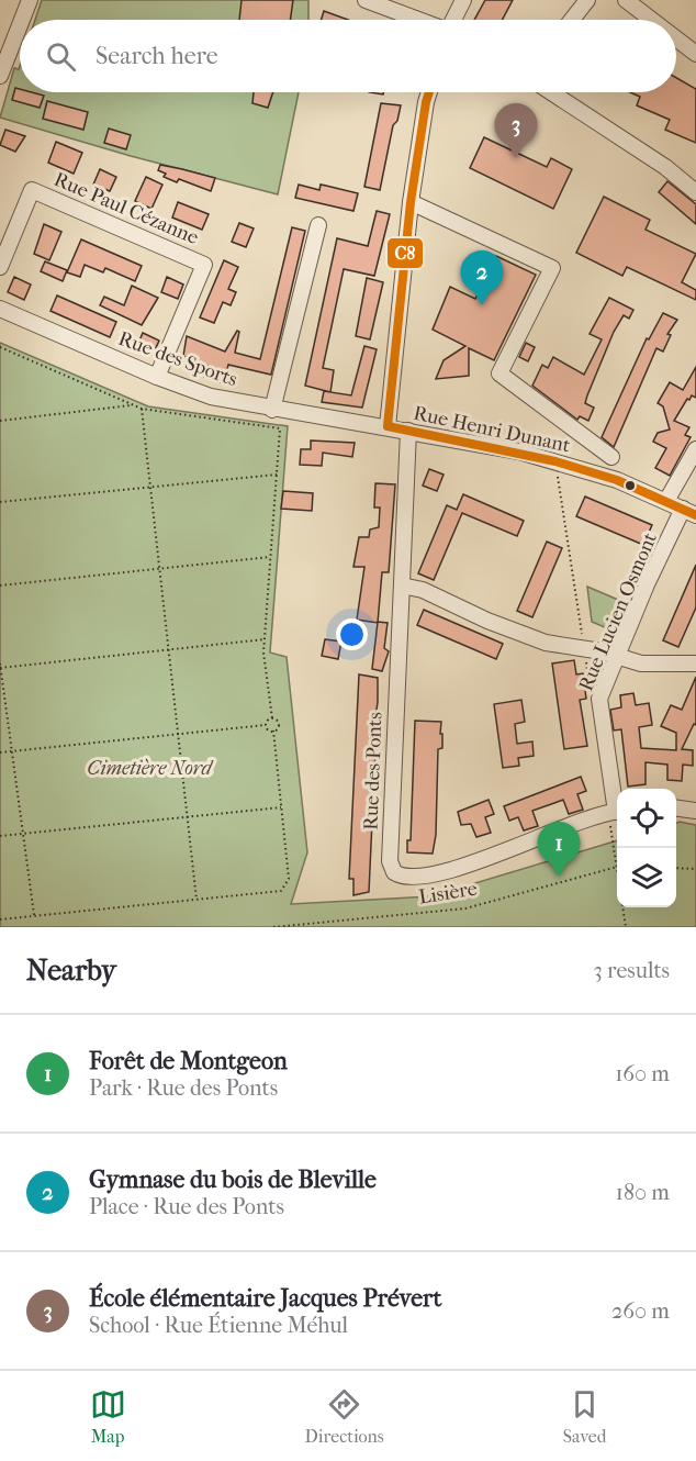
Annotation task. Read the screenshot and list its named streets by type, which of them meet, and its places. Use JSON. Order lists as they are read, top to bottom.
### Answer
{
  "streets": {
    "street": [
      "Rue Paul Cézanne",
      "Rue des Sports",
      "Rue Henri Dunant",
      "Rue Lucien Osmont",
      "Rue des Ponts"
    ],
    "path": ["Lisière"]
  },
  "crossings": [
    ["Rue Paul Cézanne", "Rue des Sports"],
    ["Rue des Sports", "Rue Henri Dunant"],
    ["Rue Henri Dunant", "Rue Lucien Osmont"],
    ["Rue Henri Dunant", "Rue des Ponts"],
    ["Rue Lucien Osmont", "Rue des Ponts"]
  ],
  "parks": ["Cimetière Nord"],
  "lines": ["transit line C8"],
  "page": {
    "search": "Search here",
    "pins": ["3", "2", "1"],
    "heading": ["Nearby", "3 results"],
    "list": [
      {
        "mark": "1",
        "name": "Forêt de Montgeon",
        "note": "Park · Rue des Ponts",
        "value": "160 m"
      },
      {
        "mark": "2",
        "name": "Gymnase du bois de Bleville",
        "note": "Place · Rue des Ponts",
        "value": "180 m"
      },
      {
        "mark": "3",
        "name": "École élémentaire Jacques Prévert",
        "note": "School · Rue Étienne Méhul",
        "value": "260 m"
      }
    ],
    "nav": ["Map", "Directions", "Saved"]
  }
}
